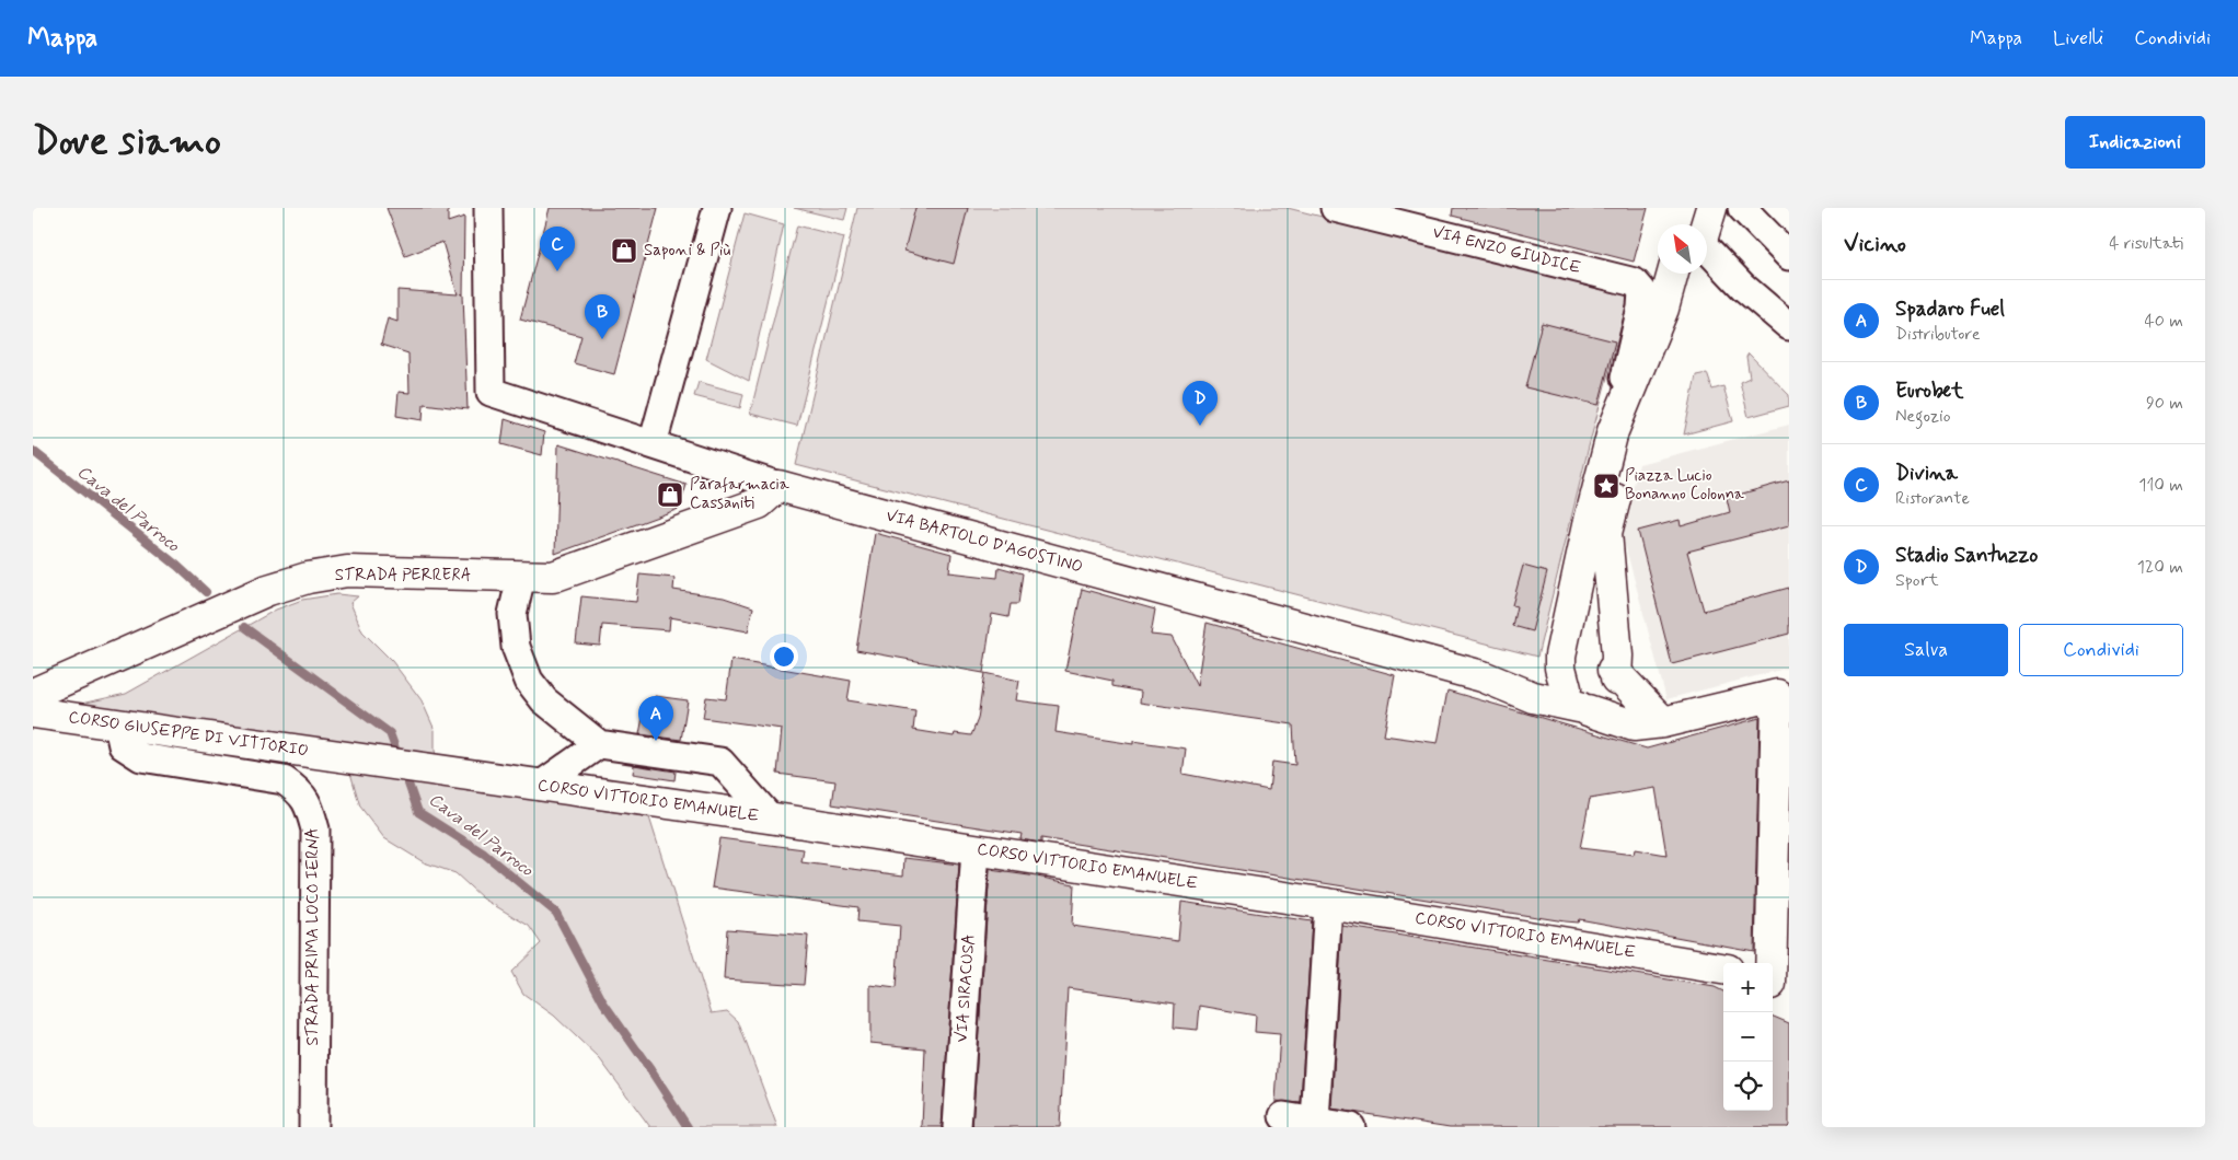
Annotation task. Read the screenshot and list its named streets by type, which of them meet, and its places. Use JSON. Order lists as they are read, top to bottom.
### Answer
{
  "streets": {
    "main road": [
      "VIA BARTOLO D'AGOSTINO",
      "STRADA PERRERA",
      "CORSO GIUSEPPE DI VITTORIO",
      "CORSO VITTORIO EMANUELE"
    ],
    "street": ["VIA ENZO GIUDICE", "STRADA PRIMA LOCO IERNA", "VIA SIRACUSA"]
  },
  "crossings": [
    ["VIA BARTOLO D'AGOSTINO", "STRADA PERRERA"],
    ["CORSO GIUSEPPE DI VITTORIO", "CORSO VITTORIO EMANUELE"],
    ["CORSO GIUSEPPE DI VITTORIO", "STRADA PRIMA LOCO IERNA"],
    ["CORSO VITTORIO EMANUELE", "VIA SIRACUSA"]
  ],
  "water": ["Cava del Parroco"],
  "places": {
    "shop": ["Saponi & Più", "Parafarmacia Cassaniti"],
    "place": ["Piazza Lucio Bonanno Colonna"]
  },
  "north": "top left",
  "page": {
    "header": "Mappa",
    "nav": ["Mappa", "Livelli", "Condividi"],
    "buttons": [
      "Indicazioni",
      ["Salva", "Condividi"]
    ],
    "title": "Dove siamo",
    "heading": ["Vicino", "4 risultati"],
    "pins": [
      "C",
      "B",
      "D",
      "A"
    ],
    "list": [
      {
        "mark": "A",
        "name": "Spadaro Fuel",
        "note": "Distributore",
        "value": "40 m"
      },
      {
        "mark": "B",
        "name": "Eurobet",
        "note": "Negozio",
        "value": "90 m"
      },
      {
        "mark": "C",
        "name": "Divina",
        "note": "Ristorante",
        "value": "110 m"
      },
      {
        "mark": "D",
        "name": "Stadio Santuzzo",
        "note": "Sport",
        "value": "120 m"
      }
    ],
    "map_buttons": ["+", "−"]
  }
}
